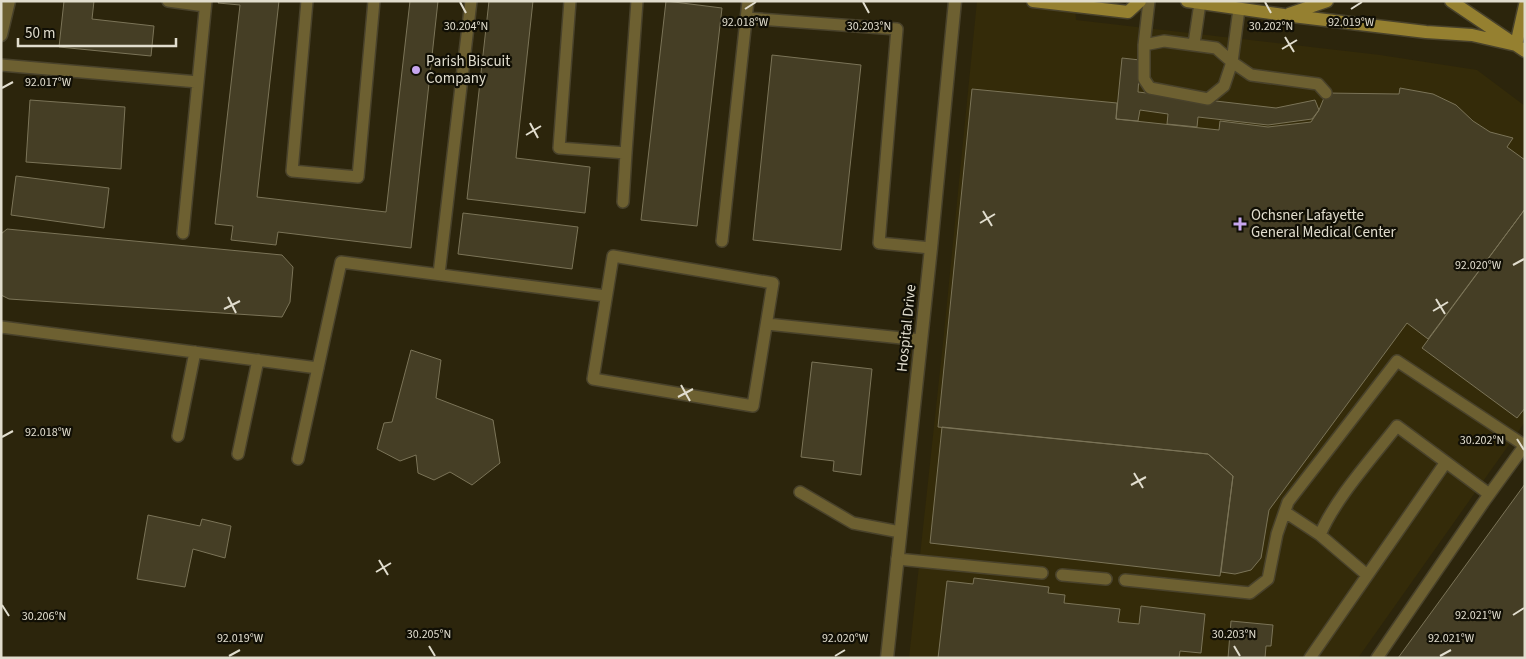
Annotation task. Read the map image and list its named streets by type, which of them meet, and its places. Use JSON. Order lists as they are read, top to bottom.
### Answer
{
  "streets": {
    "street": ["Hospital Drive"]
  },
  "places": {
    "other": ["Parish Biscuit Company"],
    "health": ["Ochsner Lafayette General Medical Center"]
  },
  "scale_bar": "50 m",
  "coordinates": [
    "92.018°W",
    "92.019°W",
    "30.204°N",
    "30.203°N",
    "30.202°N",
    "92.017°W",
    "92.020°W",
    "92.021°W",
    "30.206°N",
    "30.205°N"
  ]
}
